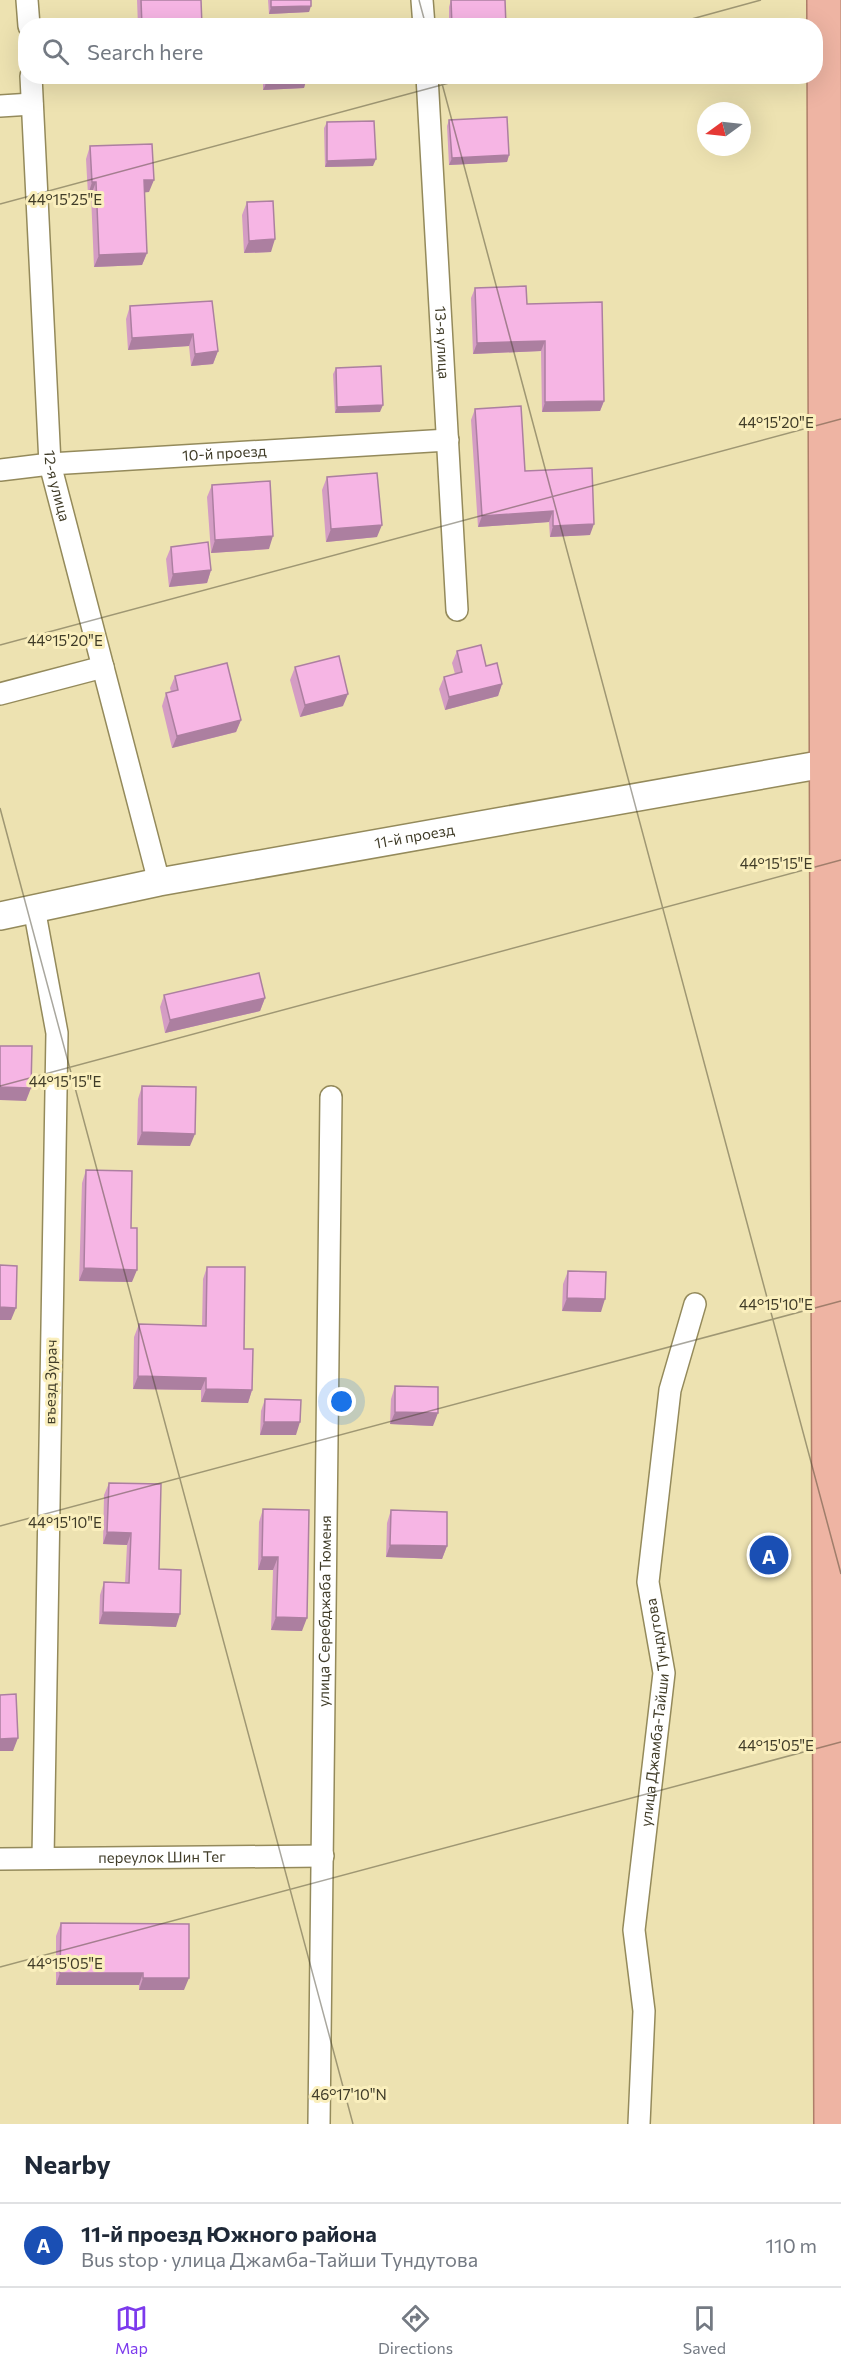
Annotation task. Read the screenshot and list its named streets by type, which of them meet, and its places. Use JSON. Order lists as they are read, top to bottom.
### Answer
{
  "streets": {
    "street": [
      "13-я улица",
      "10-й проезд",
      "12-я улица",
      "11-й проезд",
      "въезд Зурач",
      "улица Серебджаба Тюменя",
      "улица Джамба-Тайши Тундутова",
      "переулок Шин Тег"
    ]
  },
  "crossings": [
    ["13-я улица", "10-й проезд"],
    ["10-й проезд", "12-я улица"],
    ["12-я улица", "11-й проезд"],
    ["11-й проезд", "въезд Зурач"],
    ["въезд Зурач", "переулок Шин Тег"],
    ["улица Серебджаба Тюменя", "переулок Шин Тег"]
  ],
  "north": "left",
  "page": {
    "search": "Search here",
    "pins": "A",
    "heading": "Nearby",
    "list": [
      {
        "mark": "A",
        "name": "11-й проезд Южного района",
        "note": "Bus stop · улица Джамба-Тайши Тундутова",
        "value": "110 m"
      }
    ],
    "nav": ["Map", "Directions", "Saved"]
  },
  "coordinates": [
    "44°15'25\"E",
    "44°15'20\"E",
    "44°15'15\"E",
    "44°15'10\"E",
    "44°15'05\"E",
    "46°17'10\"N"
  ]
}
